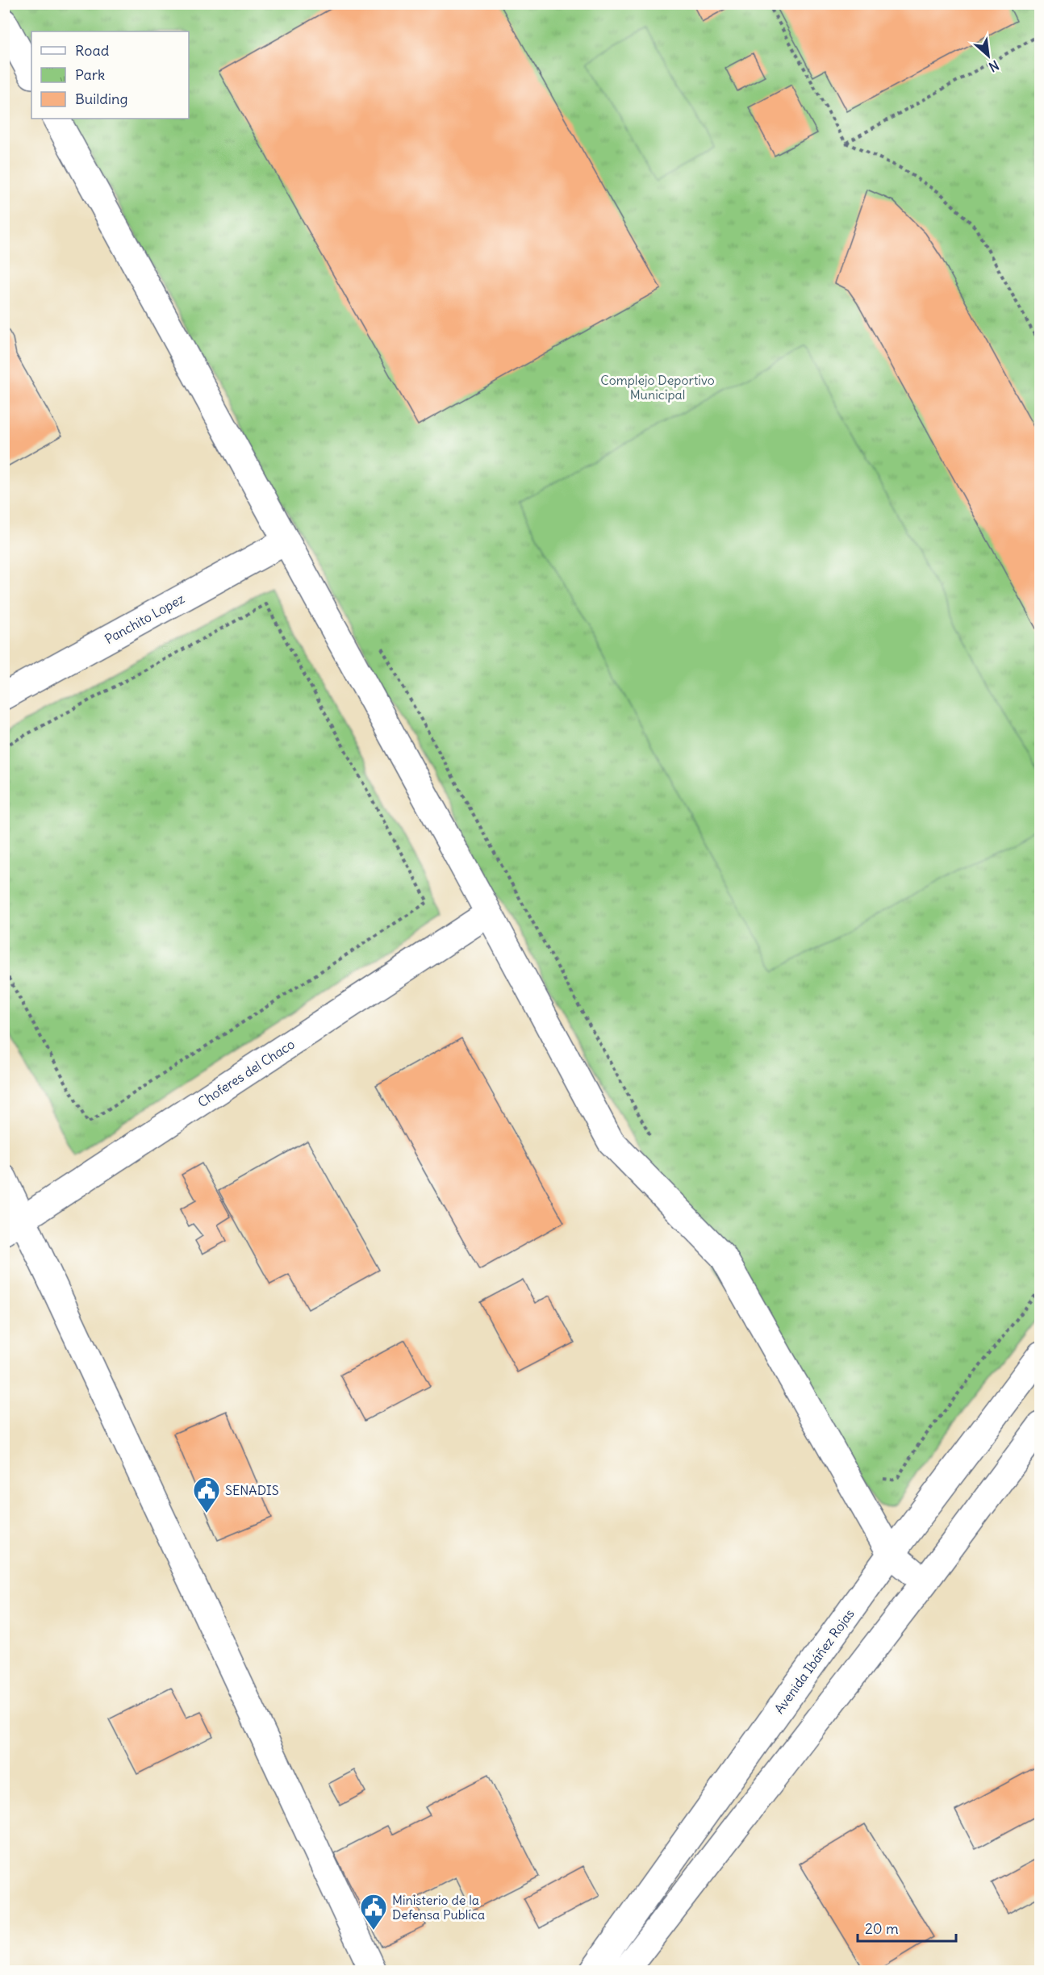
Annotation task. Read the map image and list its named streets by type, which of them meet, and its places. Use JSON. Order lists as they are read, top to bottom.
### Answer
{
  "streets": {
    "street": ["Panchito Lopez", "Choferes del Chaco", "Avenida Ibáñez Rojas"]
  },
  "parks": ["Complejo Deportivo Municipal"],
  "places": {
    "public building": ["SENADIS", "Ministerio de la Defensa Publica"]
  },
  "legend": ["Road", "Park", "Building"],
  "scale_bar": "20 m",
  "north": "bottom right"
}
